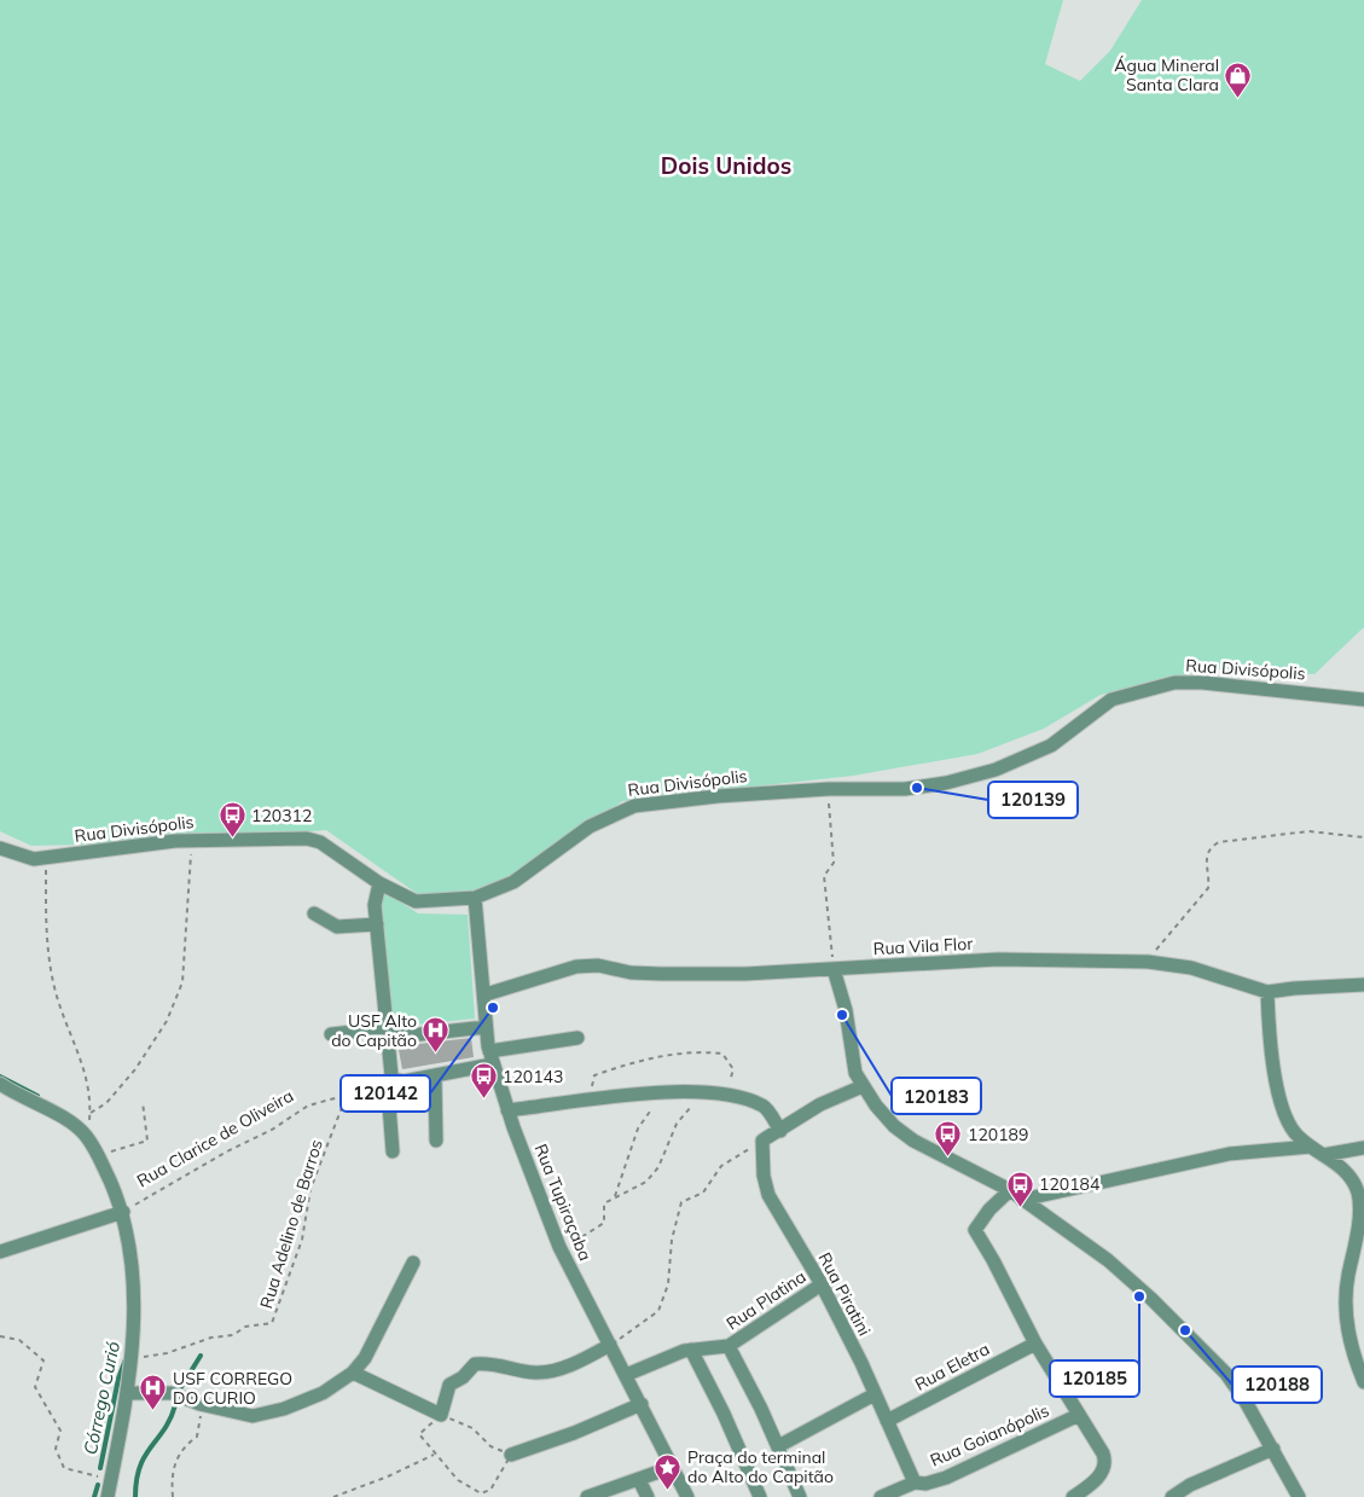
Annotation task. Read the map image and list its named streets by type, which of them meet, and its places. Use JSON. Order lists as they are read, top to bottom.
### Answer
{
  "streets": {
    "street": [
      "Rua Divisópolis",
      "Rua Vila Flor",
      "Rua Tupiraçaba",
      "Rua Piratini",
      "Rua Platina",
      "Rua Eletra",
      "Rua Goianópolis"
    ],
    "path": ["Rua Clarice de Oliveira", "Rua Adelino de Barros"]
  },
  "crossings": [
    ["Rua Divisópolis", "Rua Tupiraçaba"],
    ["Rua Vila Flor", "Rua Tupiraçaba"],
    ["Rua Clarice de Oliveira", "Rua Adelino de Barros"],
    ["Rua Tupiraçaba", "Rua Platina"],
    ["Rua Piratini", "Rua Platina"],
    ["Rua Piratini", "Rua Eletra"],
    ["Rua Piratini", "Rua Goianópolis"]
  ],
  "districts": ["Dois Unidos"],
  "water": ["Córrego Curió"],
  "places": {
    "shop": ["Água Mineral Santa Clara"],
    "other": [
      "120139",
      "120142",
      "120183",
      "120185",
      "120188"
    ],
    "bus stop": [
      "120312",
      "120143",
      "120189",
      "120184"
    ],
    "hospital": ["USF Alto do Capitão", "USF CORREGO DO CURIO"],
    "place": ["Praça do terminal do Alto do Capitão"]
  }
}
